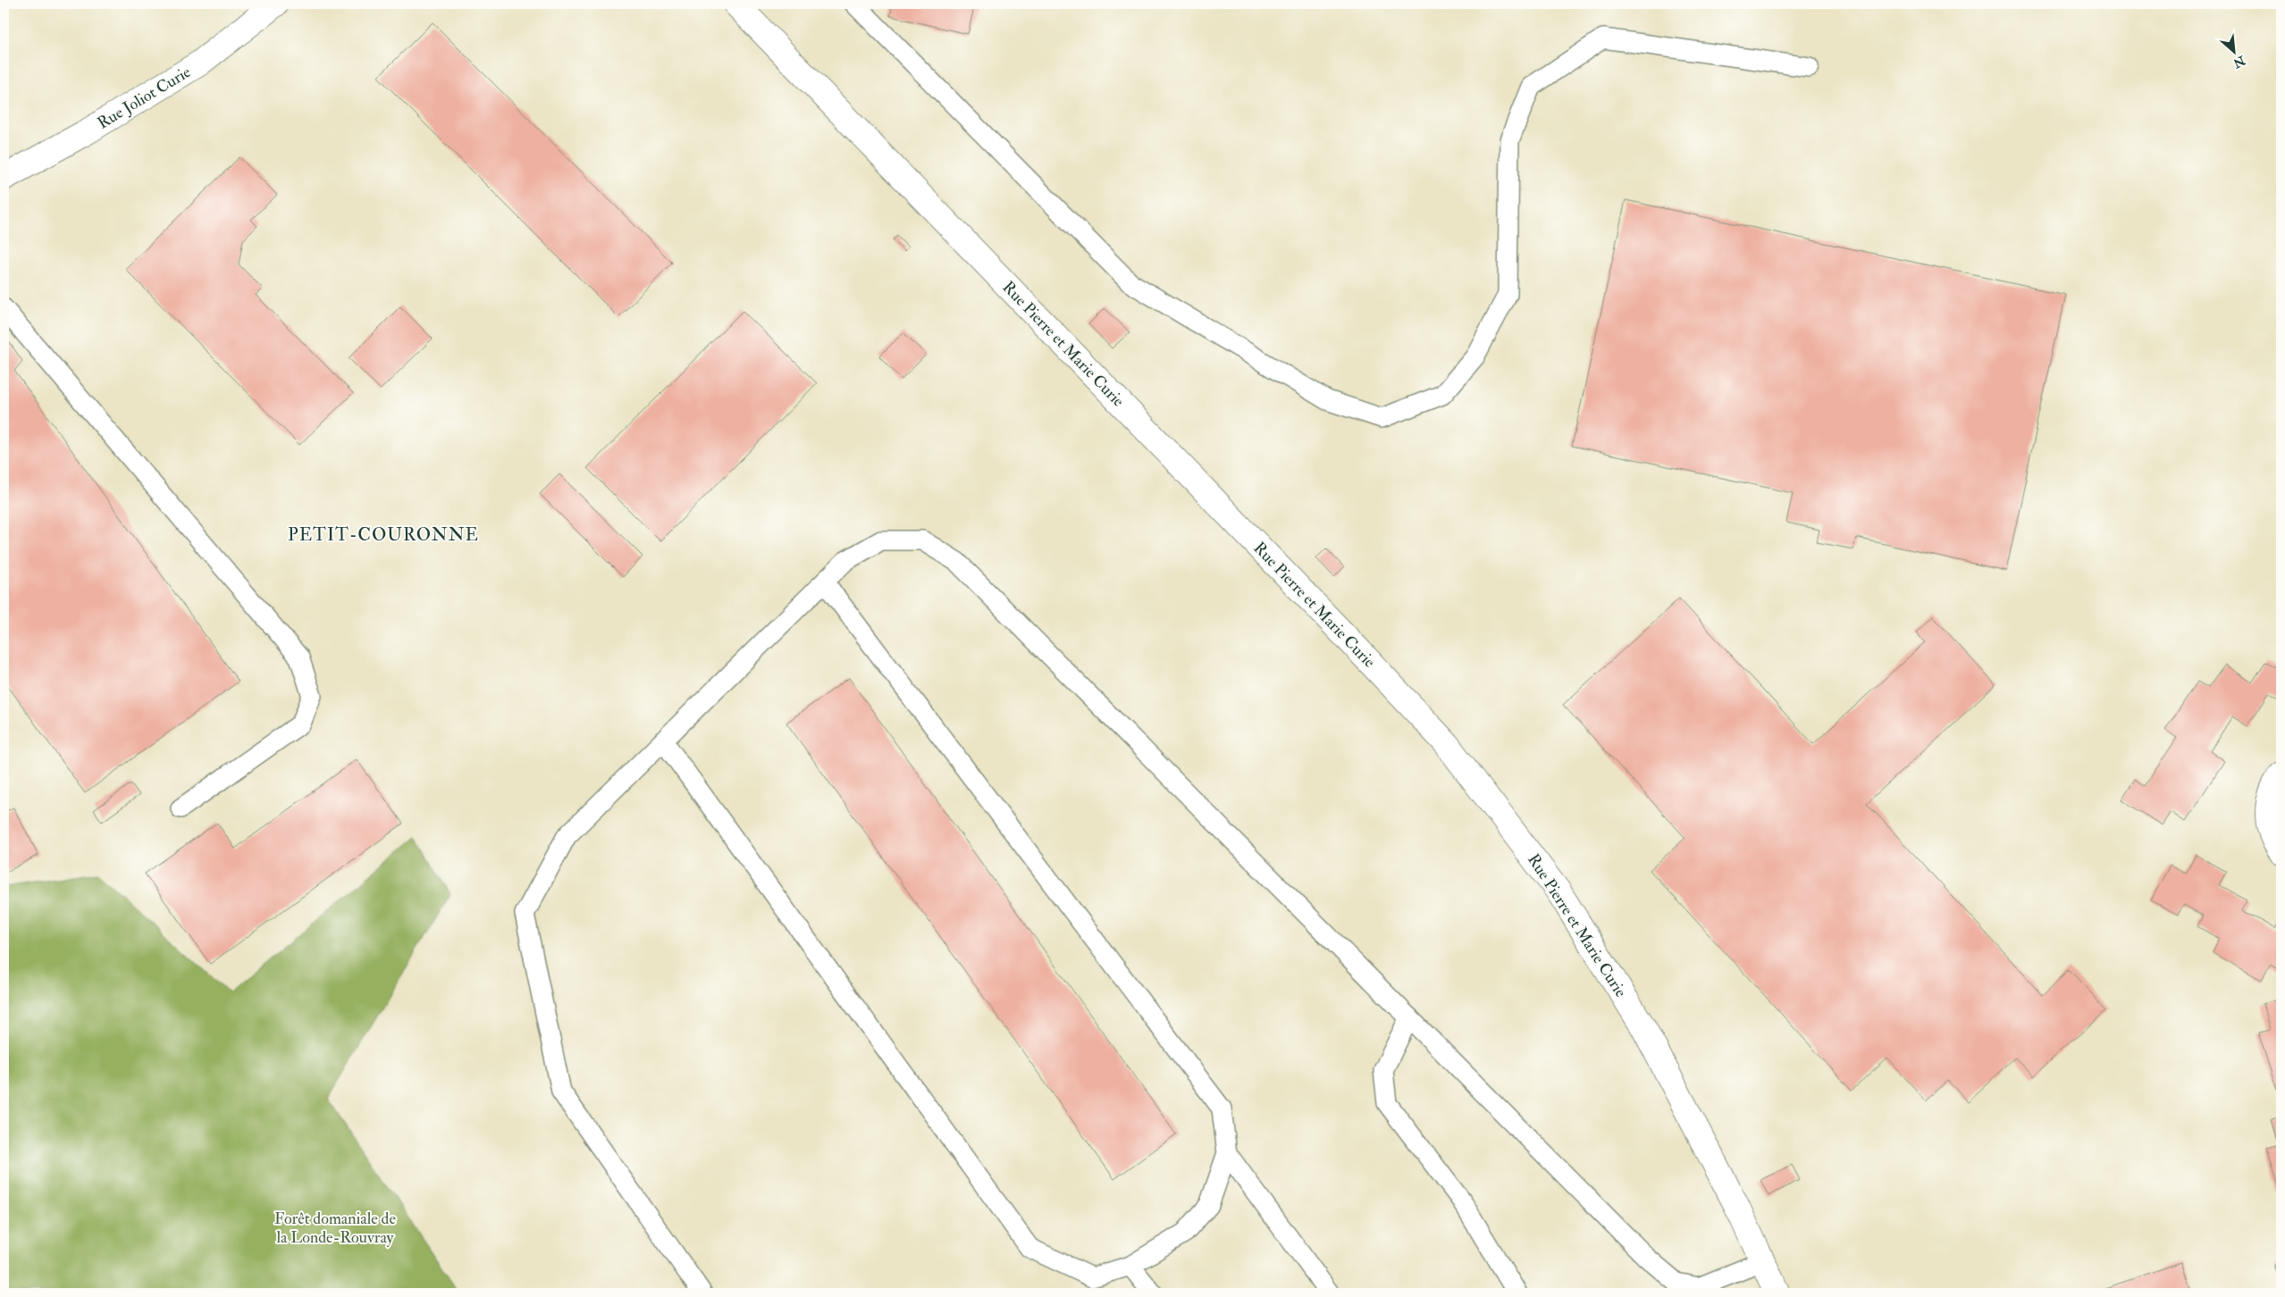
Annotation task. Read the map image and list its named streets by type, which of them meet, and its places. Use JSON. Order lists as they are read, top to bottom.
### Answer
{
  "streets": {
    "street": ["Rue Joliot Curie", "Rue Pierre et Marie Curie"]
  },
  "districts": ["PETIT-COURONNE"],
  "parks": ["Forêt domaniale de la Londe-Rouvray"],
  "north": "bottom right"
}
